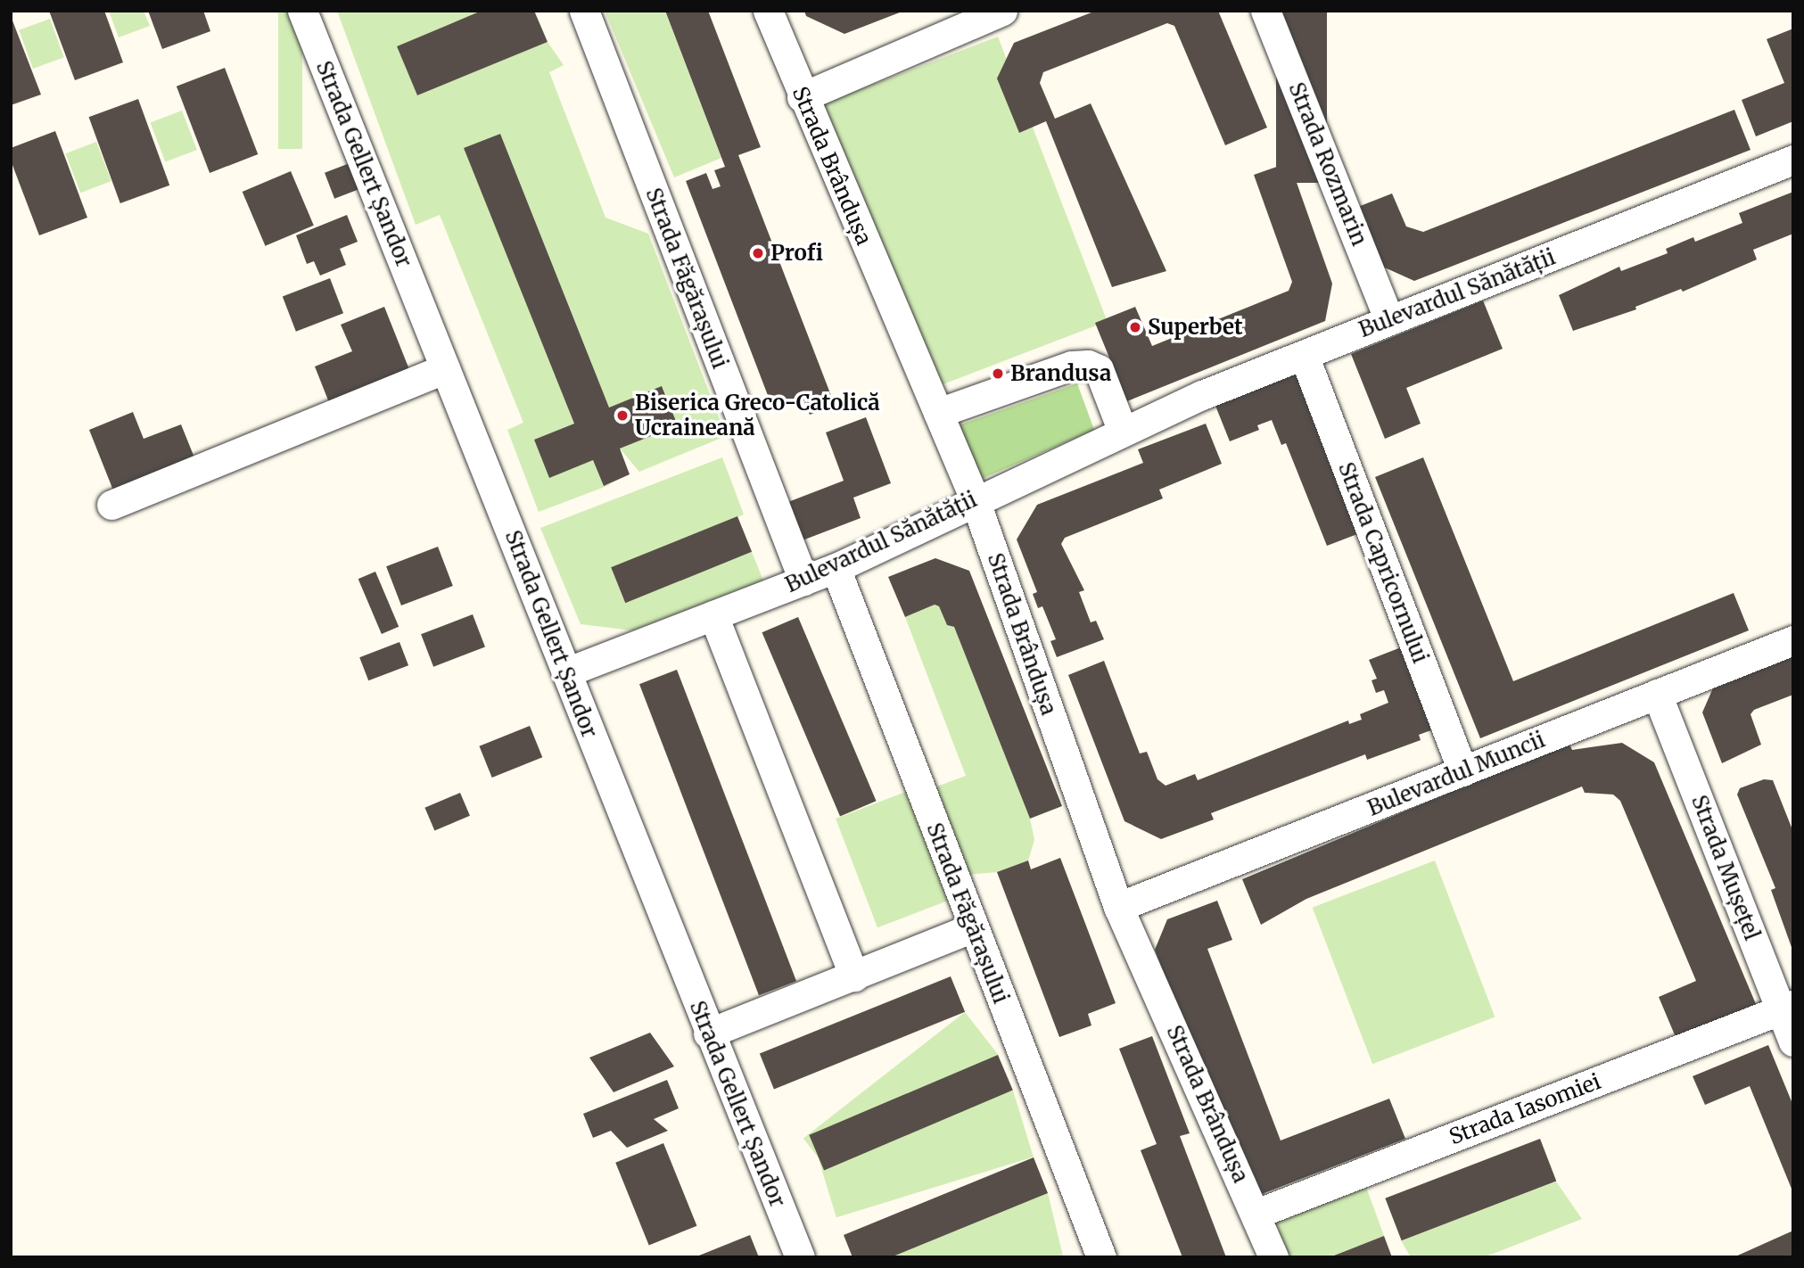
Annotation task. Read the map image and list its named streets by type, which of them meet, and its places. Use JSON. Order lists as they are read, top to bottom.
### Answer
{
  "streets": {
    "street": [
      "Strada Gellert Șandor",
      "Strada Rozmarin",
      "Strada Brândușa",
      "Strada Făgărașului",
      "Bulevardul Sănătății",
      "Strada Capricornului",
      "Bulevardul Muncii",
      "Strada Mușețel",
      "Strada Iasomiei"
    ]
  },
  "crossings": [
    ["Strada Gellert Șandor", "Bulevardul Sănătății"],
    ["Strada Rozmarin", "Bulevardul Sănătății"],
    ["Strada Brândușa", "Bulevardul Sănătății"],
    ["Strada Brândușa", "Bulevardul Muncii"],
    ["Strada Brândușa", "Strada Iasomiei"],
    ["Strada Făgărașului", "Bulevardul Sănătății"],
    ["Bulevardul Sănătății", "Strada Capricornului"],
    ["Strada Capricornului", "Bulevardul Muncii"],
    ["Bulevardul Muncii", "Strada Mușețel"],
    ["Strada Mușețel", "Strada Iasomiei"]
  ],
  "places": [
    "Profi",
    "Superbet",
    "Brandusa",
    "Biserica Greco-Catolică Ucraineană"
  ]
}
